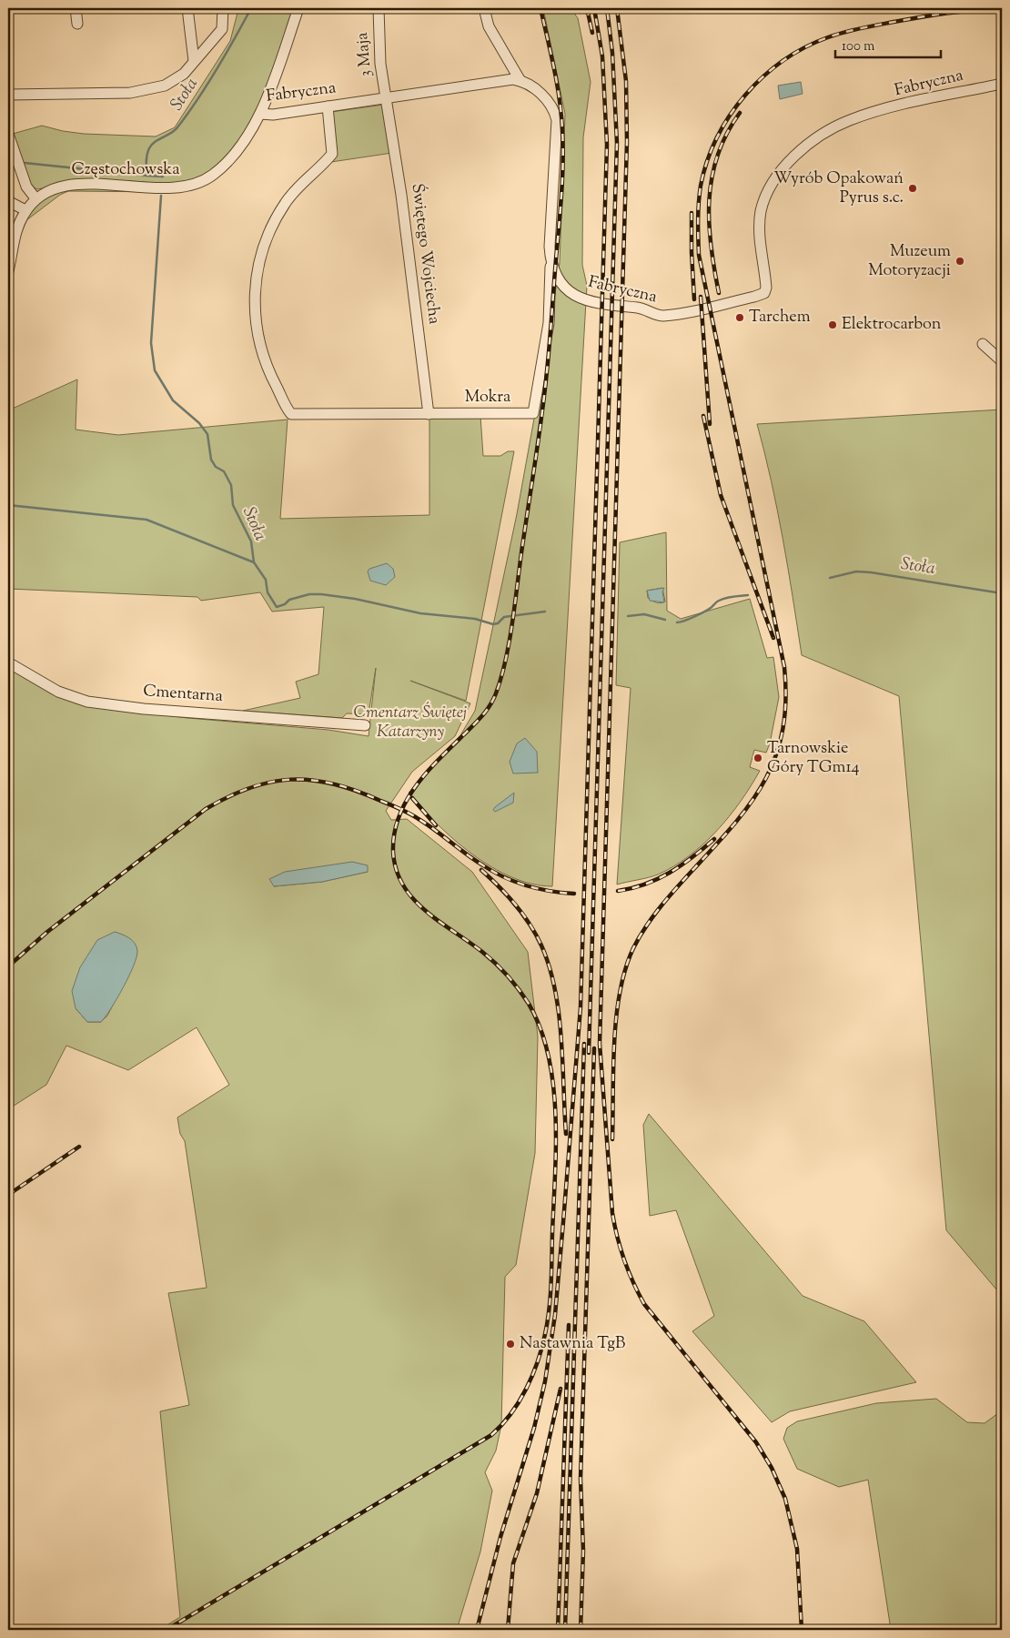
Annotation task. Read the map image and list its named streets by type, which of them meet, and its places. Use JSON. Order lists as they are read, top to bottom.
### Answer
{
  "streets": {
    "street": [
      "3 Maja",
      "Fabryczna",
      "Częstochowska",
      "Świętego Wojciecha",
      "Mokra",
      "Cmentarna"
    ]
  },
  "crossings": [
    ["3 Maja", "Fabryczna"],
    ["3 Maja", "Świętego Wojciecha"],
    ["Fabryczna", "Częstochowska"],
    ["Fabryczna", "Świętego Wojciecha"],
    ["Fabryczna", "Mokra"],
    ["Świętego Wojciecha", "Mokra"]
  ],
  "water": ["Stoła"],
  "parks": ["Cmentarz Świętej Katarzyny"],
  "places": [
    "Wyrób Opakowań Pyrus s.c.",
    "Muzeum Motoryzacji",
    "Tarchem",
    "Elektrocarbon",
    "Tarnowskie Góry TGm14",
    "Nastawnia TgB"
  ],
  "scale_bar": "100 m"
}
